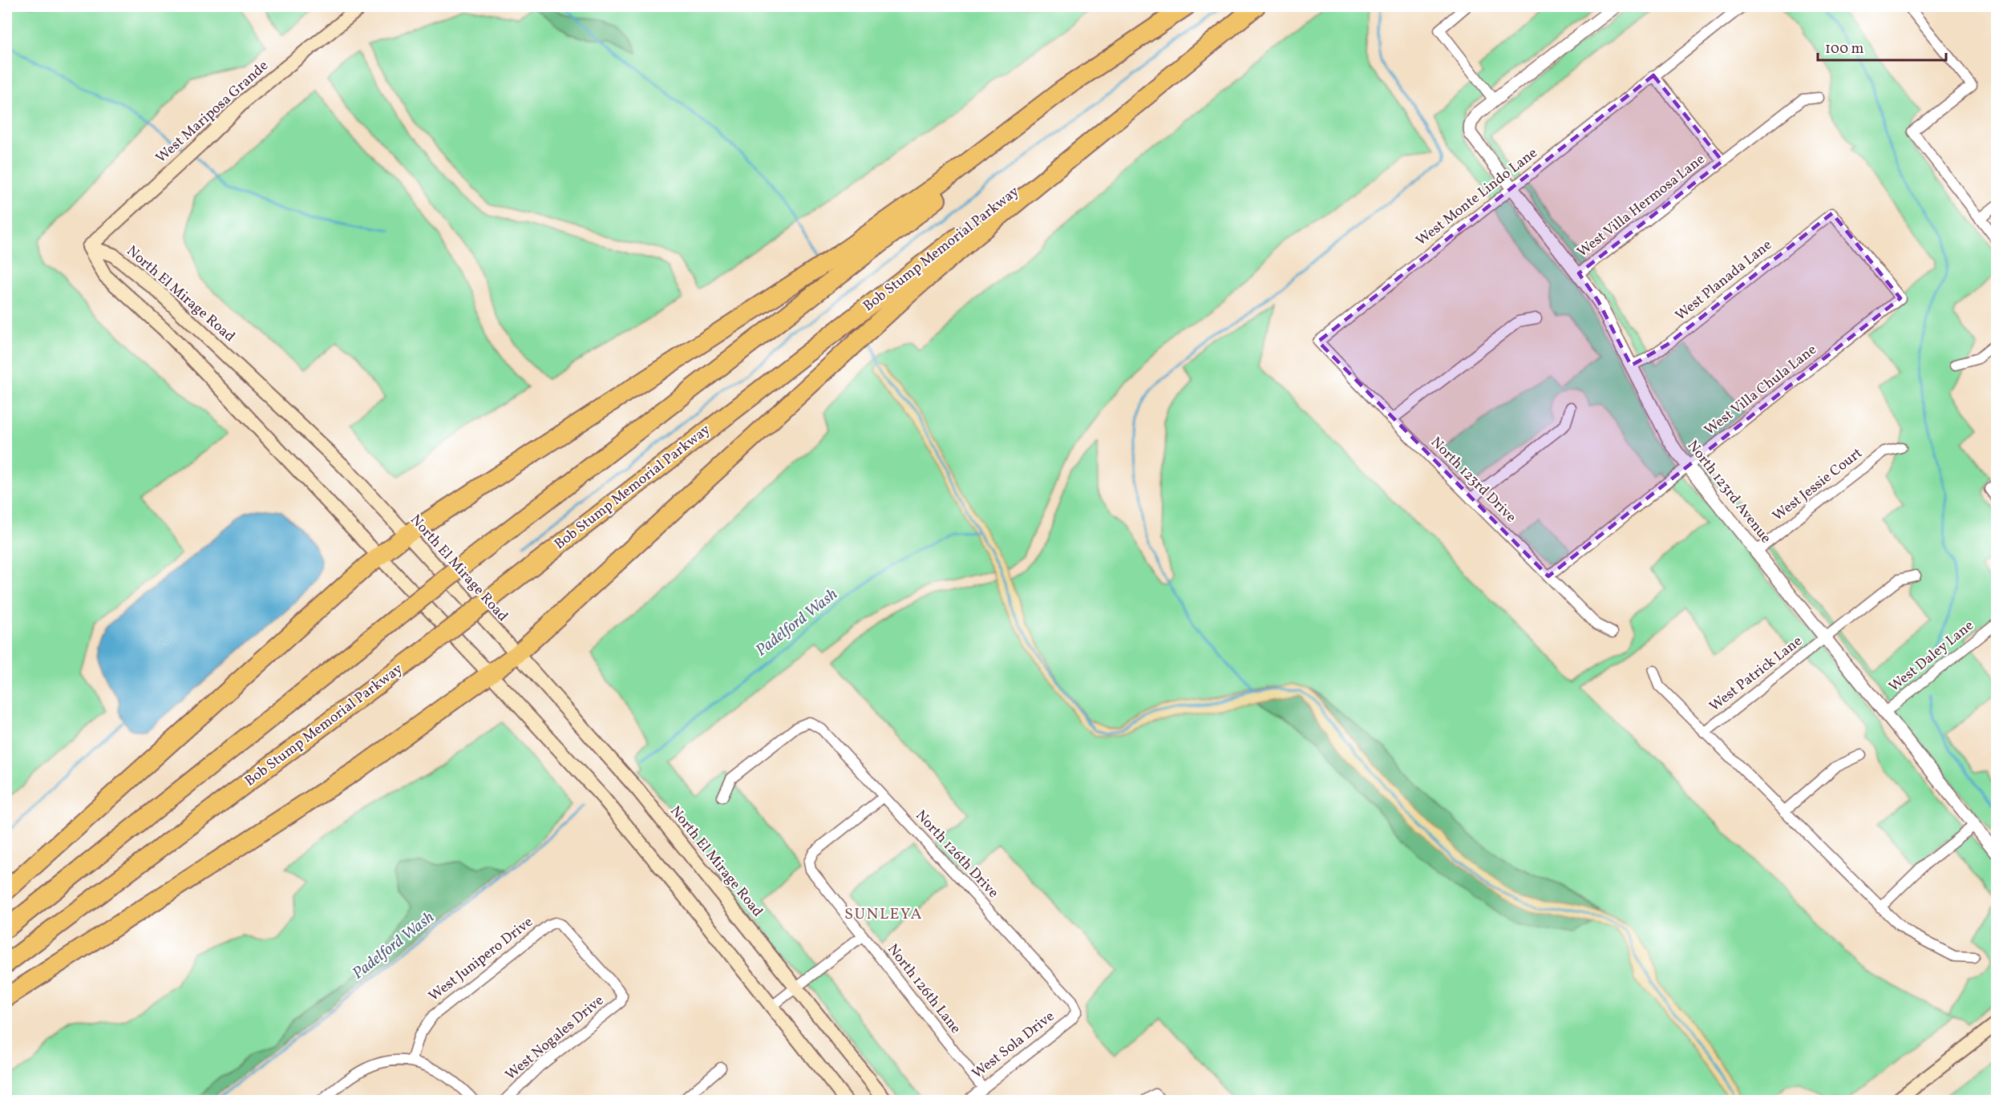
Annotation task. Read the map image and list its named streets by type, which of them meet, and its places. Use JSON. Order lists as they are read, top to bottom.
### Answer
{
  "streets": {
    "highway": ["Bob Stump Memorial Parkway"],
    "main road": ["West Mariposa Grande", "North El Mirage Road"],
    "street": [
      "West Monte Lindo Lane",
      "West Villa Hermosa Lane",
      "West Planada Lane",
      "West Villa Chula Lane",
      "North 123rd Drive",
      "West Jessie Court",
      "North 123rd Avenue",
      "West Daley Lane",
      "West Patrick Lane",
      "North 126th Drive",
      "West Junipero Drive",
      "North 126th Lane",
      "West Nogales Drive",
      "West Sola Drive"
    ]
  },
  "crossings": [
    ["West Mariposa Grande", "North El Mirage Road"],
    ["West Monte Lindo Lane", "North 123rd Drive"],
    ["West Monte Lindo Lane", "North 123rd Avenue"],
    ["West Villa Hermosa Lane", "North 123rd Avenue"],
    ["West Planada Lane", "West Villa Chula Lane"],
    ["West Planada Lane", "North 123rd Avenue"],
    ["West Villa Chula Lane", "North 123rd Drive"],
    ["West Villa Chula Lane", "North 123rd Avenue"],
    ["West Jessie Court", "North 123rd Avenue"],
    ["North 123rd Avenue", "West Daley Lane"],
    ["North 123rd Avenue", "West Patrick Lane"],
    ["North 126th Drive", "North 126th Lane"],
    ["North 126th Drive", "West Sola Drive"],
    ["West Junipero Drive", "West Nogales Drive"],
    ["North 126th Lane", "West Sola Drive"]
  ],
  "districts": ["SUNLEYA"],
  "water": ["Padelford Wash"],
  "scale_bar": "100 m"
}
